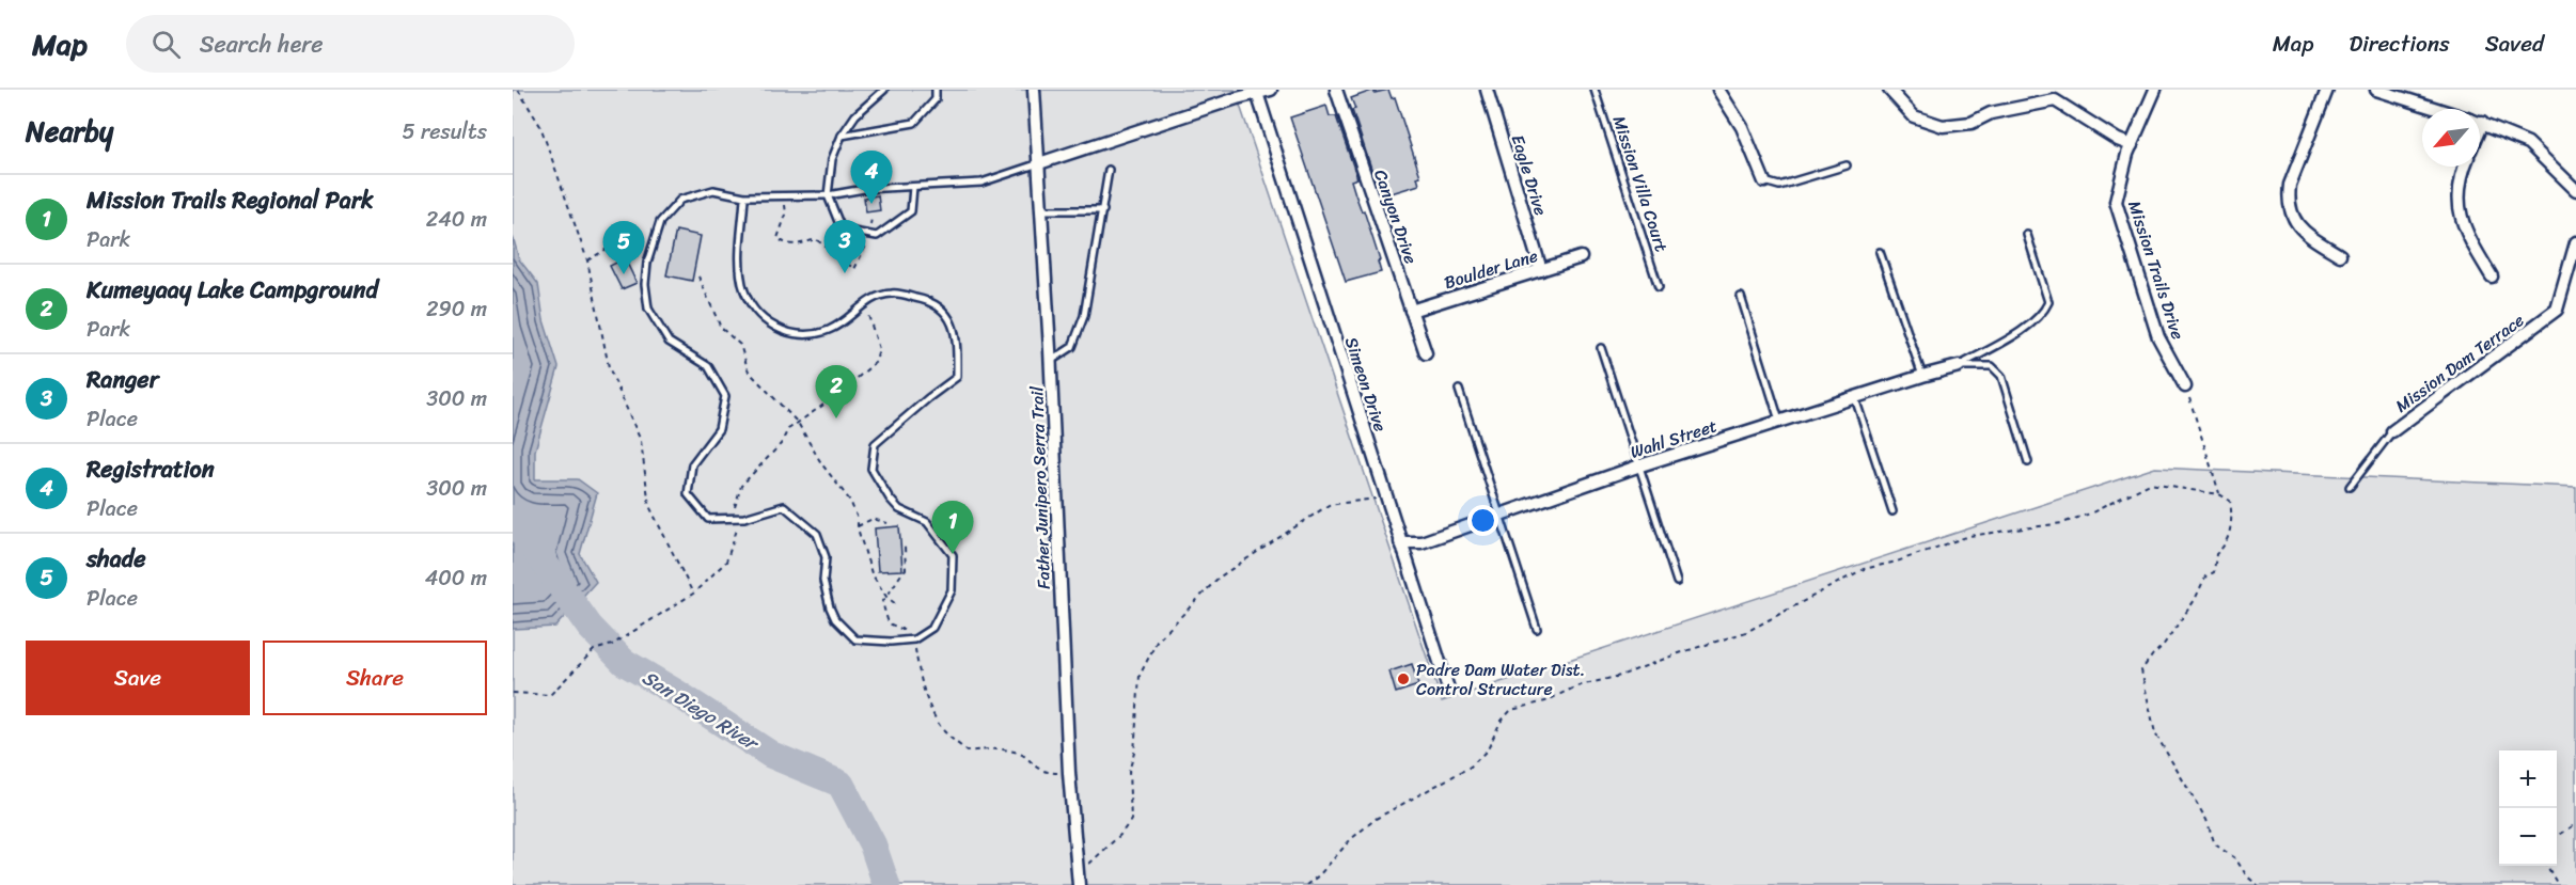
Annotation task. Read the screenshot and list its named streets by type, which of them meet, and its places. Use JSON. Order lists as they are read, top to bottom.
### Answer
{
  "streets": {
    "street": [
      "Eagle Drive",
      "Canyon Drive",
      "Boulder Lane",
      "Mission Trails Drive",
      "Mission Dam Terrace",
      "Simeon Drive",
      "Wahl Street",
      "Father Junipero Serra Trail"
    ],
    "lane": ["Mission Villa Court"]
  },
  "crossings": [
    ["Eagle Drive", "Boulder Lane"],
    ["Canyon Drive", "Boulder Lane"],
    ["Simeon Drive", "Wahl Street"]
  ],
  "water": ["San Diego River"],
  "places": ["Padre Dam Water Dist. Control Structure"],
  "north": "bottom left",
  "page": {
    "header": "Map",
    "search": "Search here",
    "nav": ["Map", "Directions", "Saved"],
    "heading": ["Nearby", "5 results"],
    "pins": [
      "4",
      "3",
      "5",
      "2",
      "1"
    ],
    "list": [
      {
        "mark": "1",
        "name": "Mission Trails Regional Park",
        "note": "Park",
        "value": "240 m"
      },
      {
        "mark": "2",
        "name": "Kumeyaay Lake Campground",
        "note": "Park",
        "value": "290 m"
      },
      {
        "mark": "3",
        "name": "Ranger",
        "note": "Place",
        "value": "300 m"
      },
      {
        "mark": "4",
        "name": "Registration",
        "note": "Place",
        "value": "300 m"
      },
      {
        "mark": "5",
        "name": "shade",
        "note": "Place",
        "value": "400 m"
      }
    ],
    "buttons": ["Save", "Share"],
    "map_buttons": ["+", "−"]
  }
}
